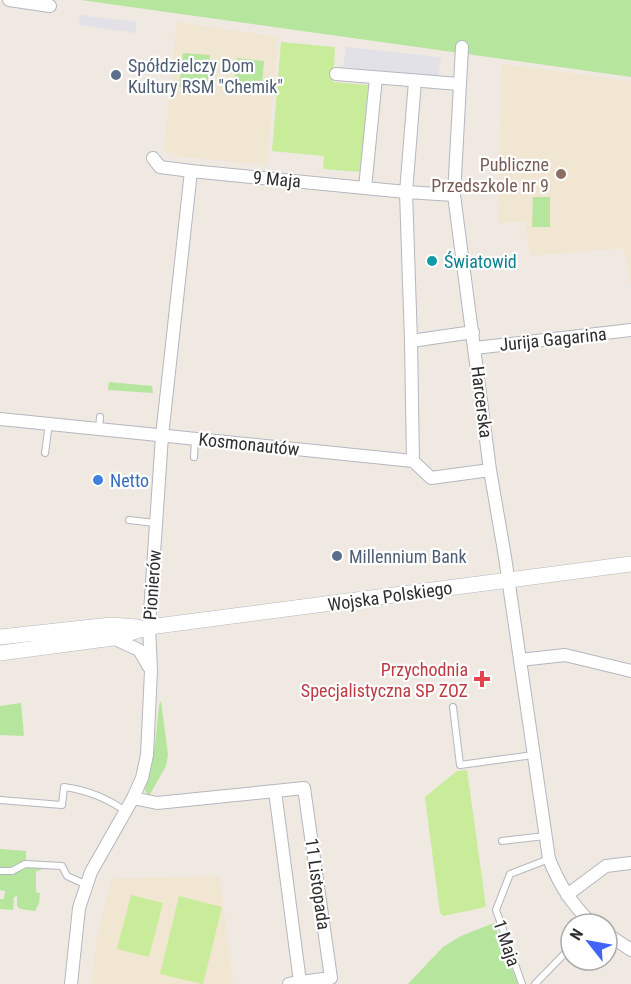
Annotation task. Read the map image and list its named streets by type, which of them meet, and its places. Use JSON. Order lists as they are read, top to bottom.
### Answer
{
  "streets": {
    "street": [
      "9 Maja",
      "Jurija Gagarina",
      "Harcerska",
      "Kosmonautów",
      "Pionierów",
      "Wojska Polskiego",
      "11 Listopada"
    ],
    "lane": ["1 Maja"]
  },
  "crossings": [
    ["9 Maja", "Harcerska"],
    ["9 Maja", "Pionierów"],
    ["Jurija Gagarina", "Harcerska"],
    ["Harcerska", "Kosmonautów"],
    ["Harcerska", "Wojska Polskiego"],
    ["Harcerska", "1 Maja"],
    ["Kosmonautów", "Pionierów"],
    ["Pionierów", "Wojska Polskiego"],
    ["Pionierów", "11 Listopada"]
  ],
  "places": {
    "other": [
      "Spółdzielczy Dom Kultury RSM \"Chemik\"",
      "Publiczne Przedszkole nr 9",
      "Światowid",
      "Netto",
      "Millennium Bank"
    ],
    "health": ["Przychodnia Specjalistyczna SP ZOZ"]
  },
  "north": "top left"
}
